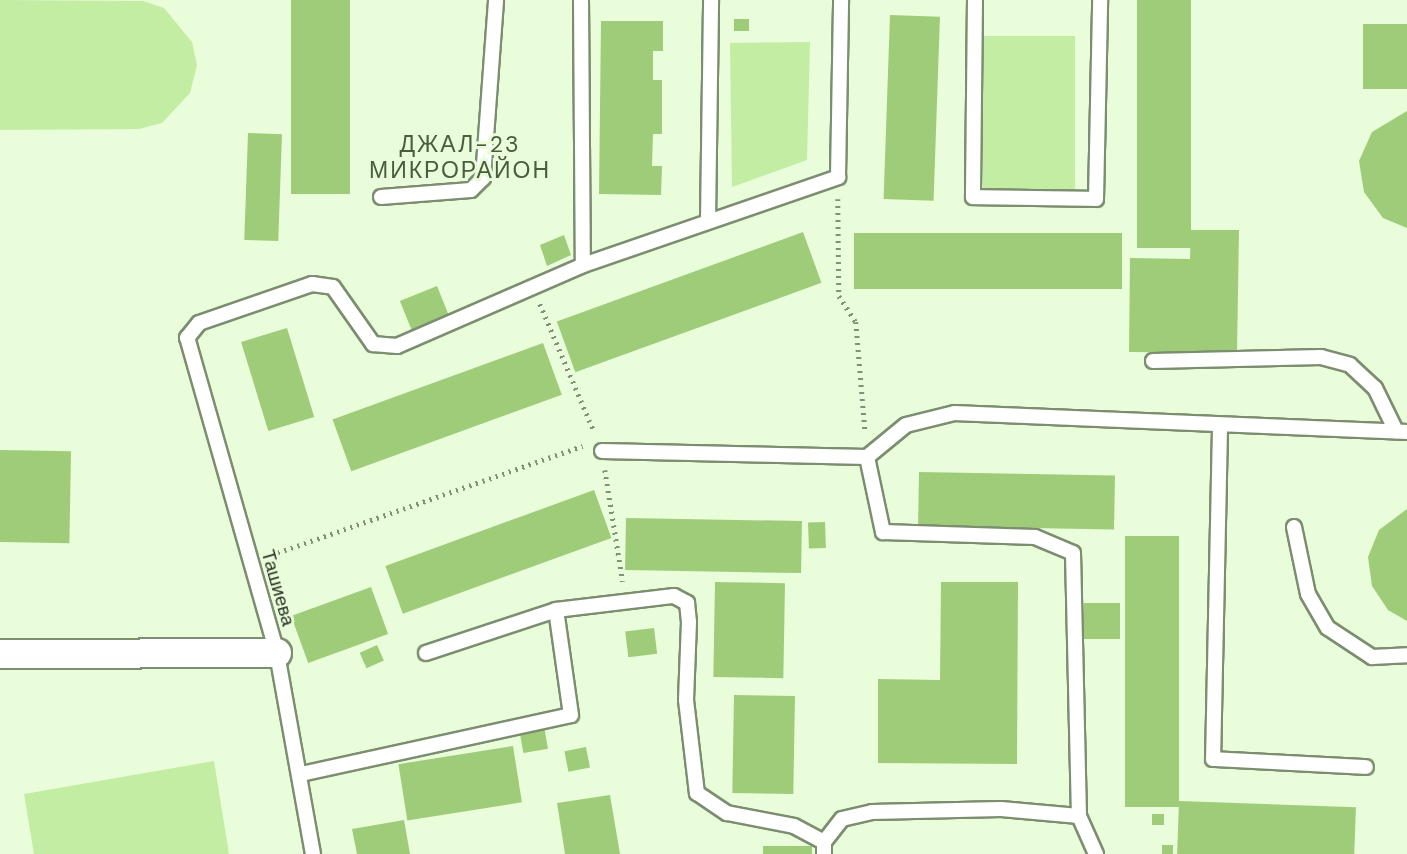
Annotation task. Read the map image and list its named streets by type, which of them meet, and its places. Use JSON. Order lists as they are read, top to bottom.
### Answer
{
  "streets": {
    "lane": ["Ташиева"]
  },
  "districts": ["ДЖАЛ-23 МИКРОРАЙОН"]
}
